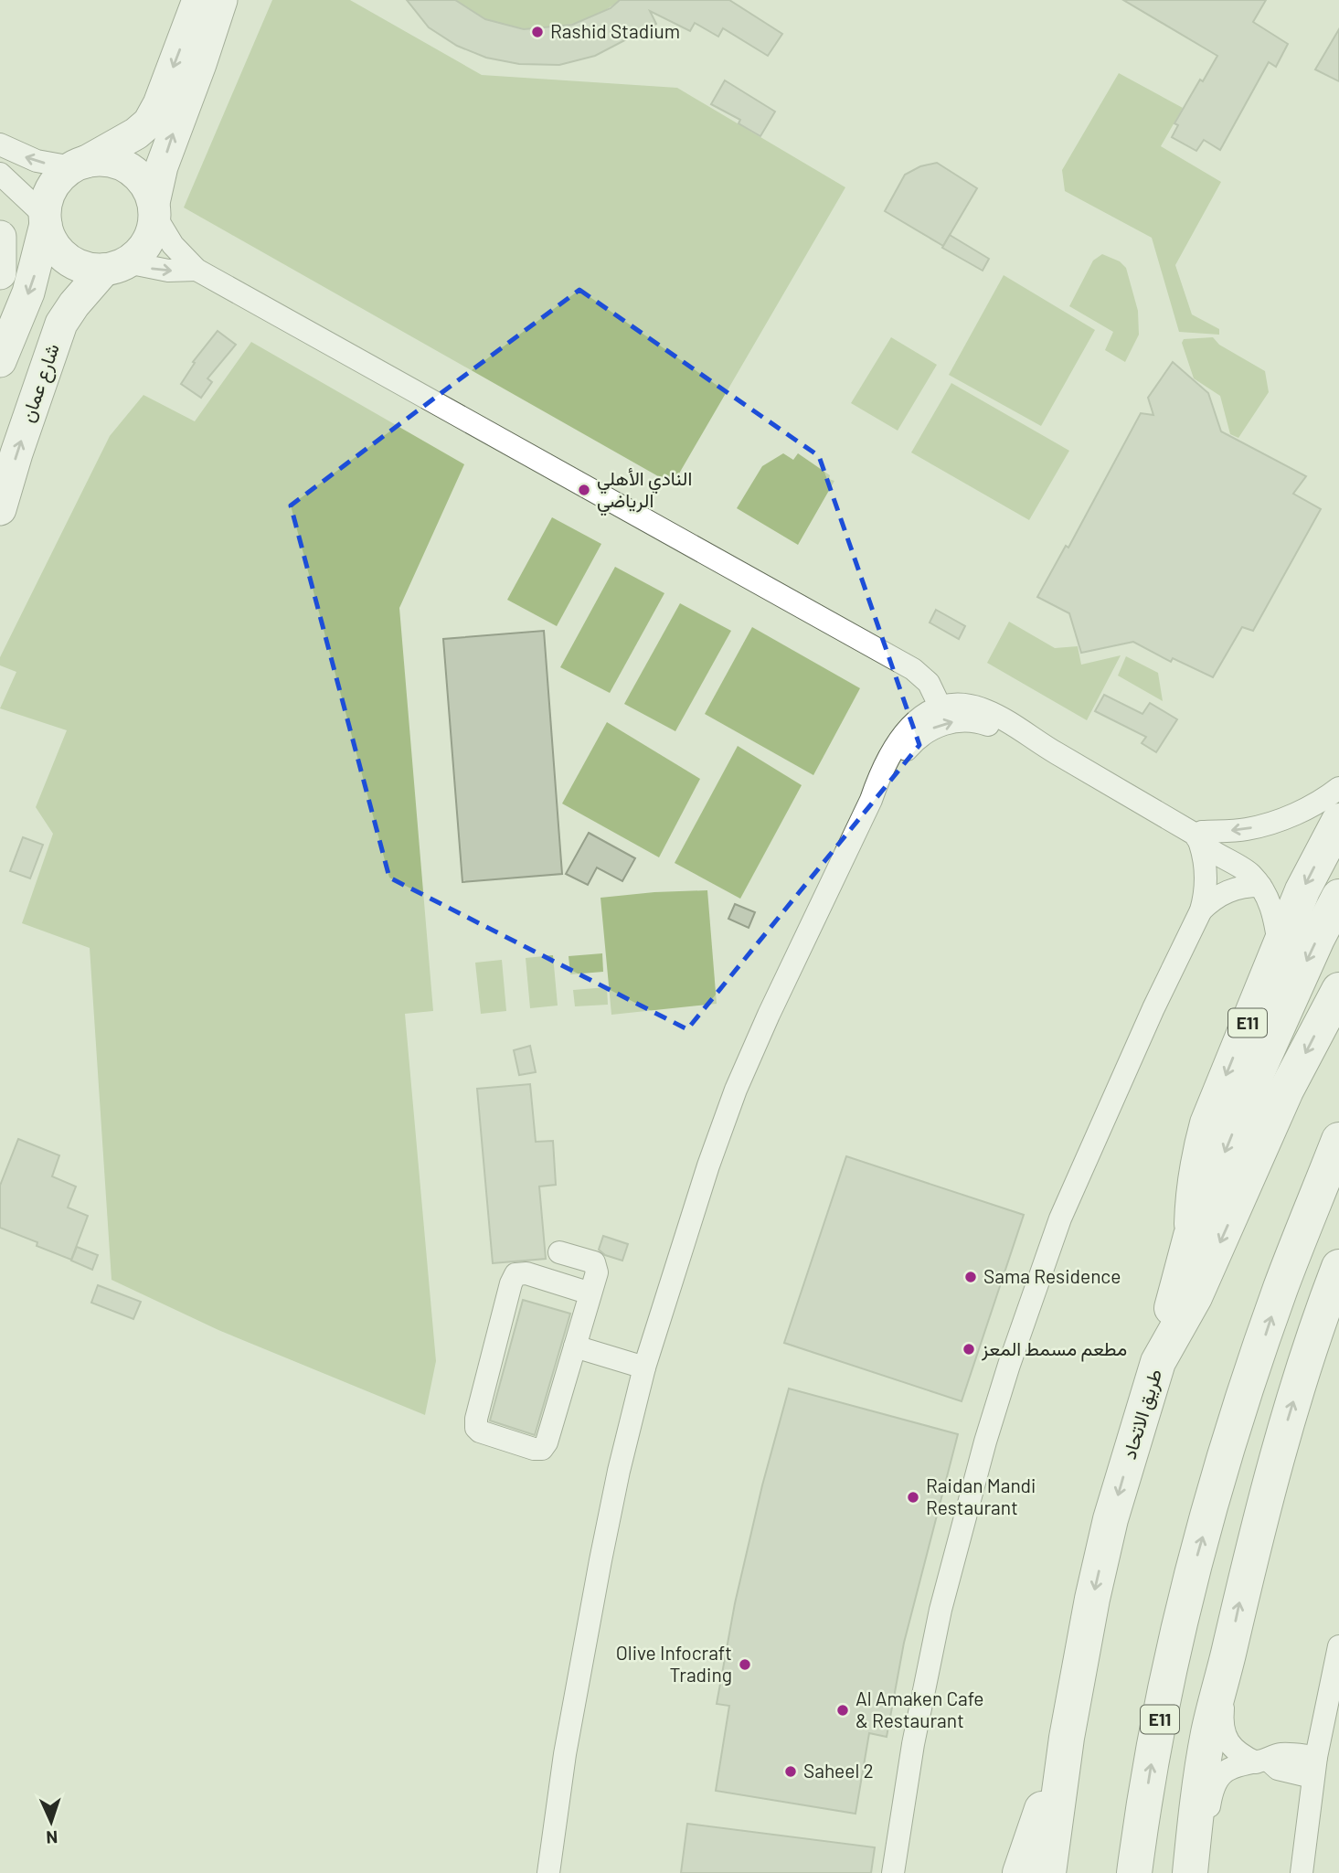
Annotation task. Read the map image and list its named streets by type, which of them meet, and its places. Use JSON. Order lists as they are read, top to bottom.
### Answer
{
  "streets": {
    "main road": ["E11", "طريق الاتحاد"],
    "street": ["شارع عمان"]
  },
  "places": [
    "Rashid Stadium",
    "النادي الأهلي الرياضي",
    "Sama Residence",
    "مطعم مسمط المعز",
    "Raidan Mandi Restaurant",
    "Olive Infocraft Trading",
    "Al Amaken Cafe & Restaurant",
    "Saheel 2"
  ],
  "north": "bottom"
}
